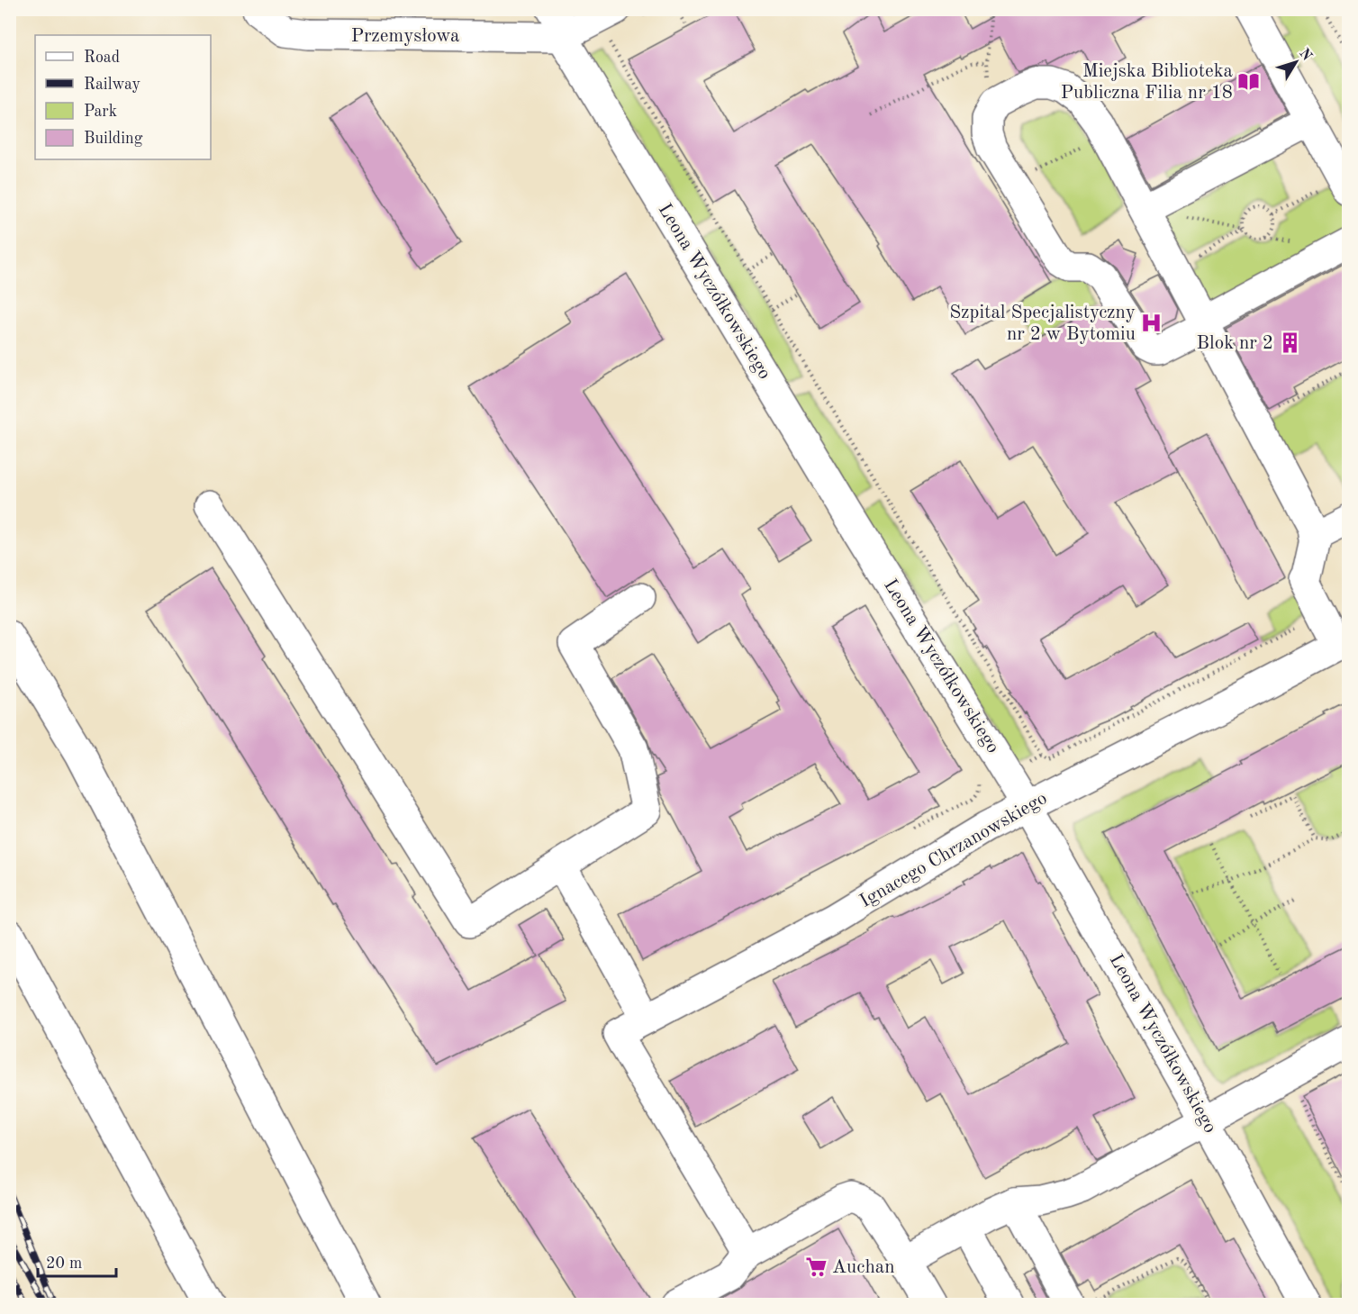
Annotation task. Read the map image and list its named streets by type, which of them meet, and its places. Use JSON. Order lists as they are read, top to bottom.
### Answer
{
  "streets": {
    "street": ["Przemysłowa", "Leona Wyczółkowskiego", "Ignacego Chrzanowskiego"]
  },
  "crossings": [
    ["Przemysłowa", "Leona Wyczółkowskiego"],
    ["Leona Wyczółkowskiego", "Ignacego Chrzanowskiego"]
  ],
  "places": {
    "library": ["Miejska Biblioteka Publiczna Filia nr 18"],
    "hospital": ["Szpital Specjalistyczny nr 2 w Bytomiu"],
    "building": ["Blok nr 2"],
    "supermarket": ["Auchan"]
  },
  "legend": [
    "Road",
    "Railway",
    "Park",
    "Building"
  ],
  "scale_bar": "20 m",
  "north": "top right"
}
